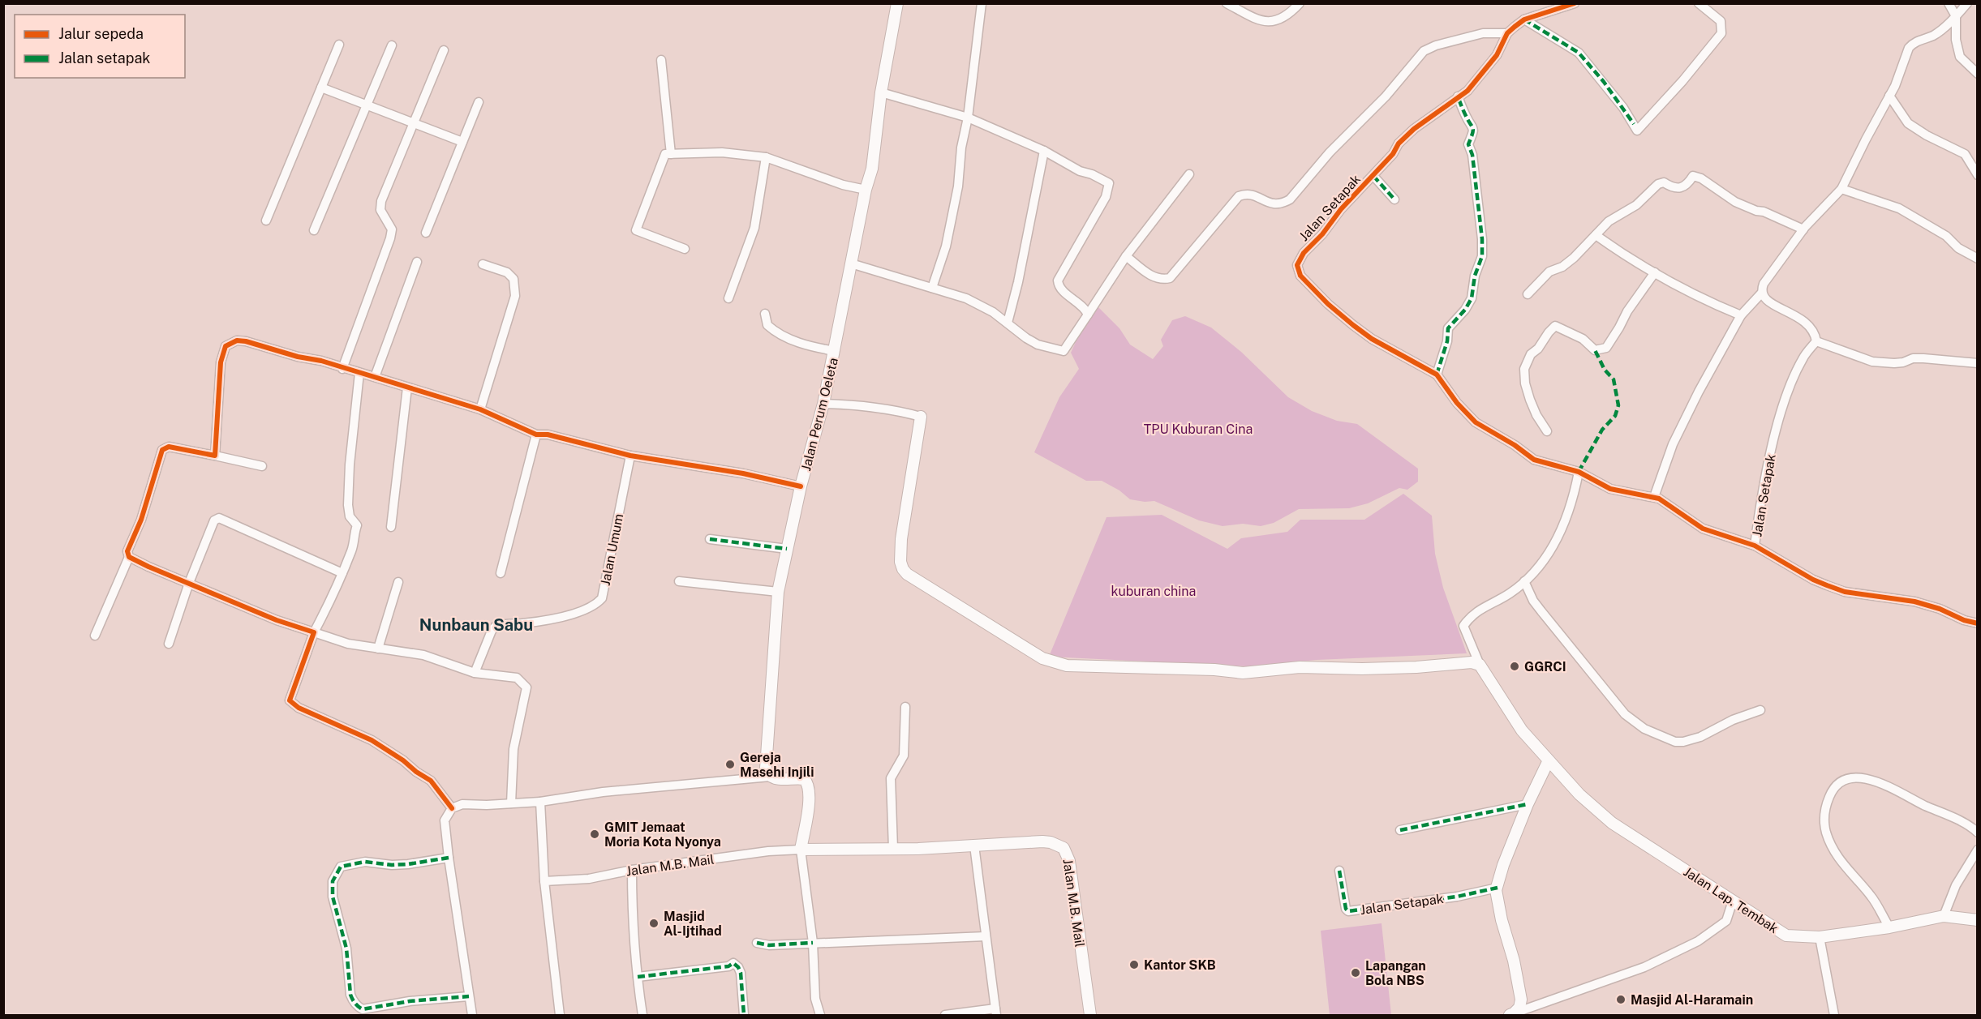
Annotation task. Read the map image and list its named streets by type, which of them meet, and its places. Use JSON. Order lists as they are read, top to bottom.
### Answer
{
  "streets": {
    "street": [
      "Jalan Setapak",
      "Jalan Perum Oeleta",
      "Jalan Umum",
      "Jalan M.B. Mail",
      "Jalan Lap. Tembak"
    ]
  },
  "districts": ["Nunbaun Sabu"],
  "parks": ["TPU Kuburan Cina", "kuburan china"],
  "places": [
    "GGRCI",
    "Gereja Masehi Injili",
    "GMIT Jemaat Moria Kota Nyonya",
    "Masjid Al-Ijtihad",
    "Kantor SKB",
    "Lapangan Bola NBS",
    "Masjid Al-Haramain"
  ],
  "legend": ["Jalur sepeda", "Jalan setapak"]
}
